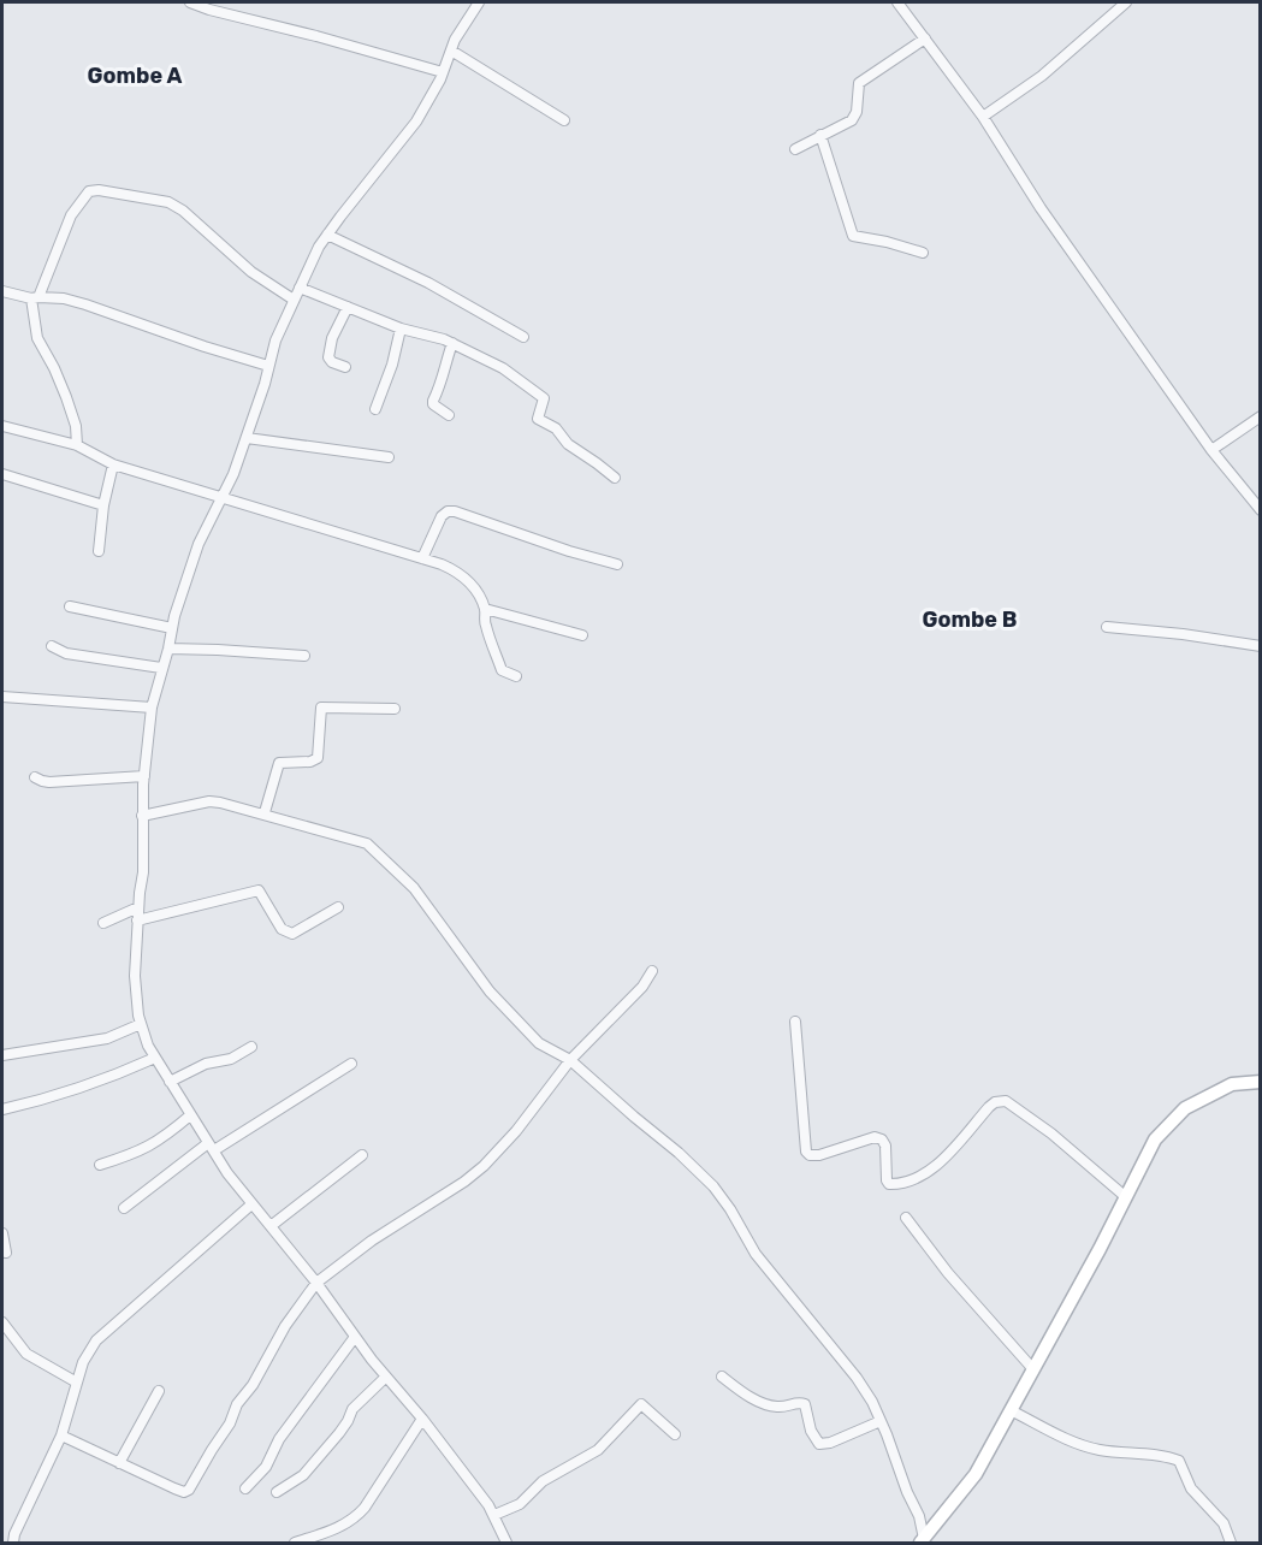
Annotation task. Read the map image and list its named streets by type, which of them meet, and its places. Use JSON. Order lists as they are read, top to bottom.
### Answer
{
  "districts": ["Gombe A", "Gombe B"]
}
